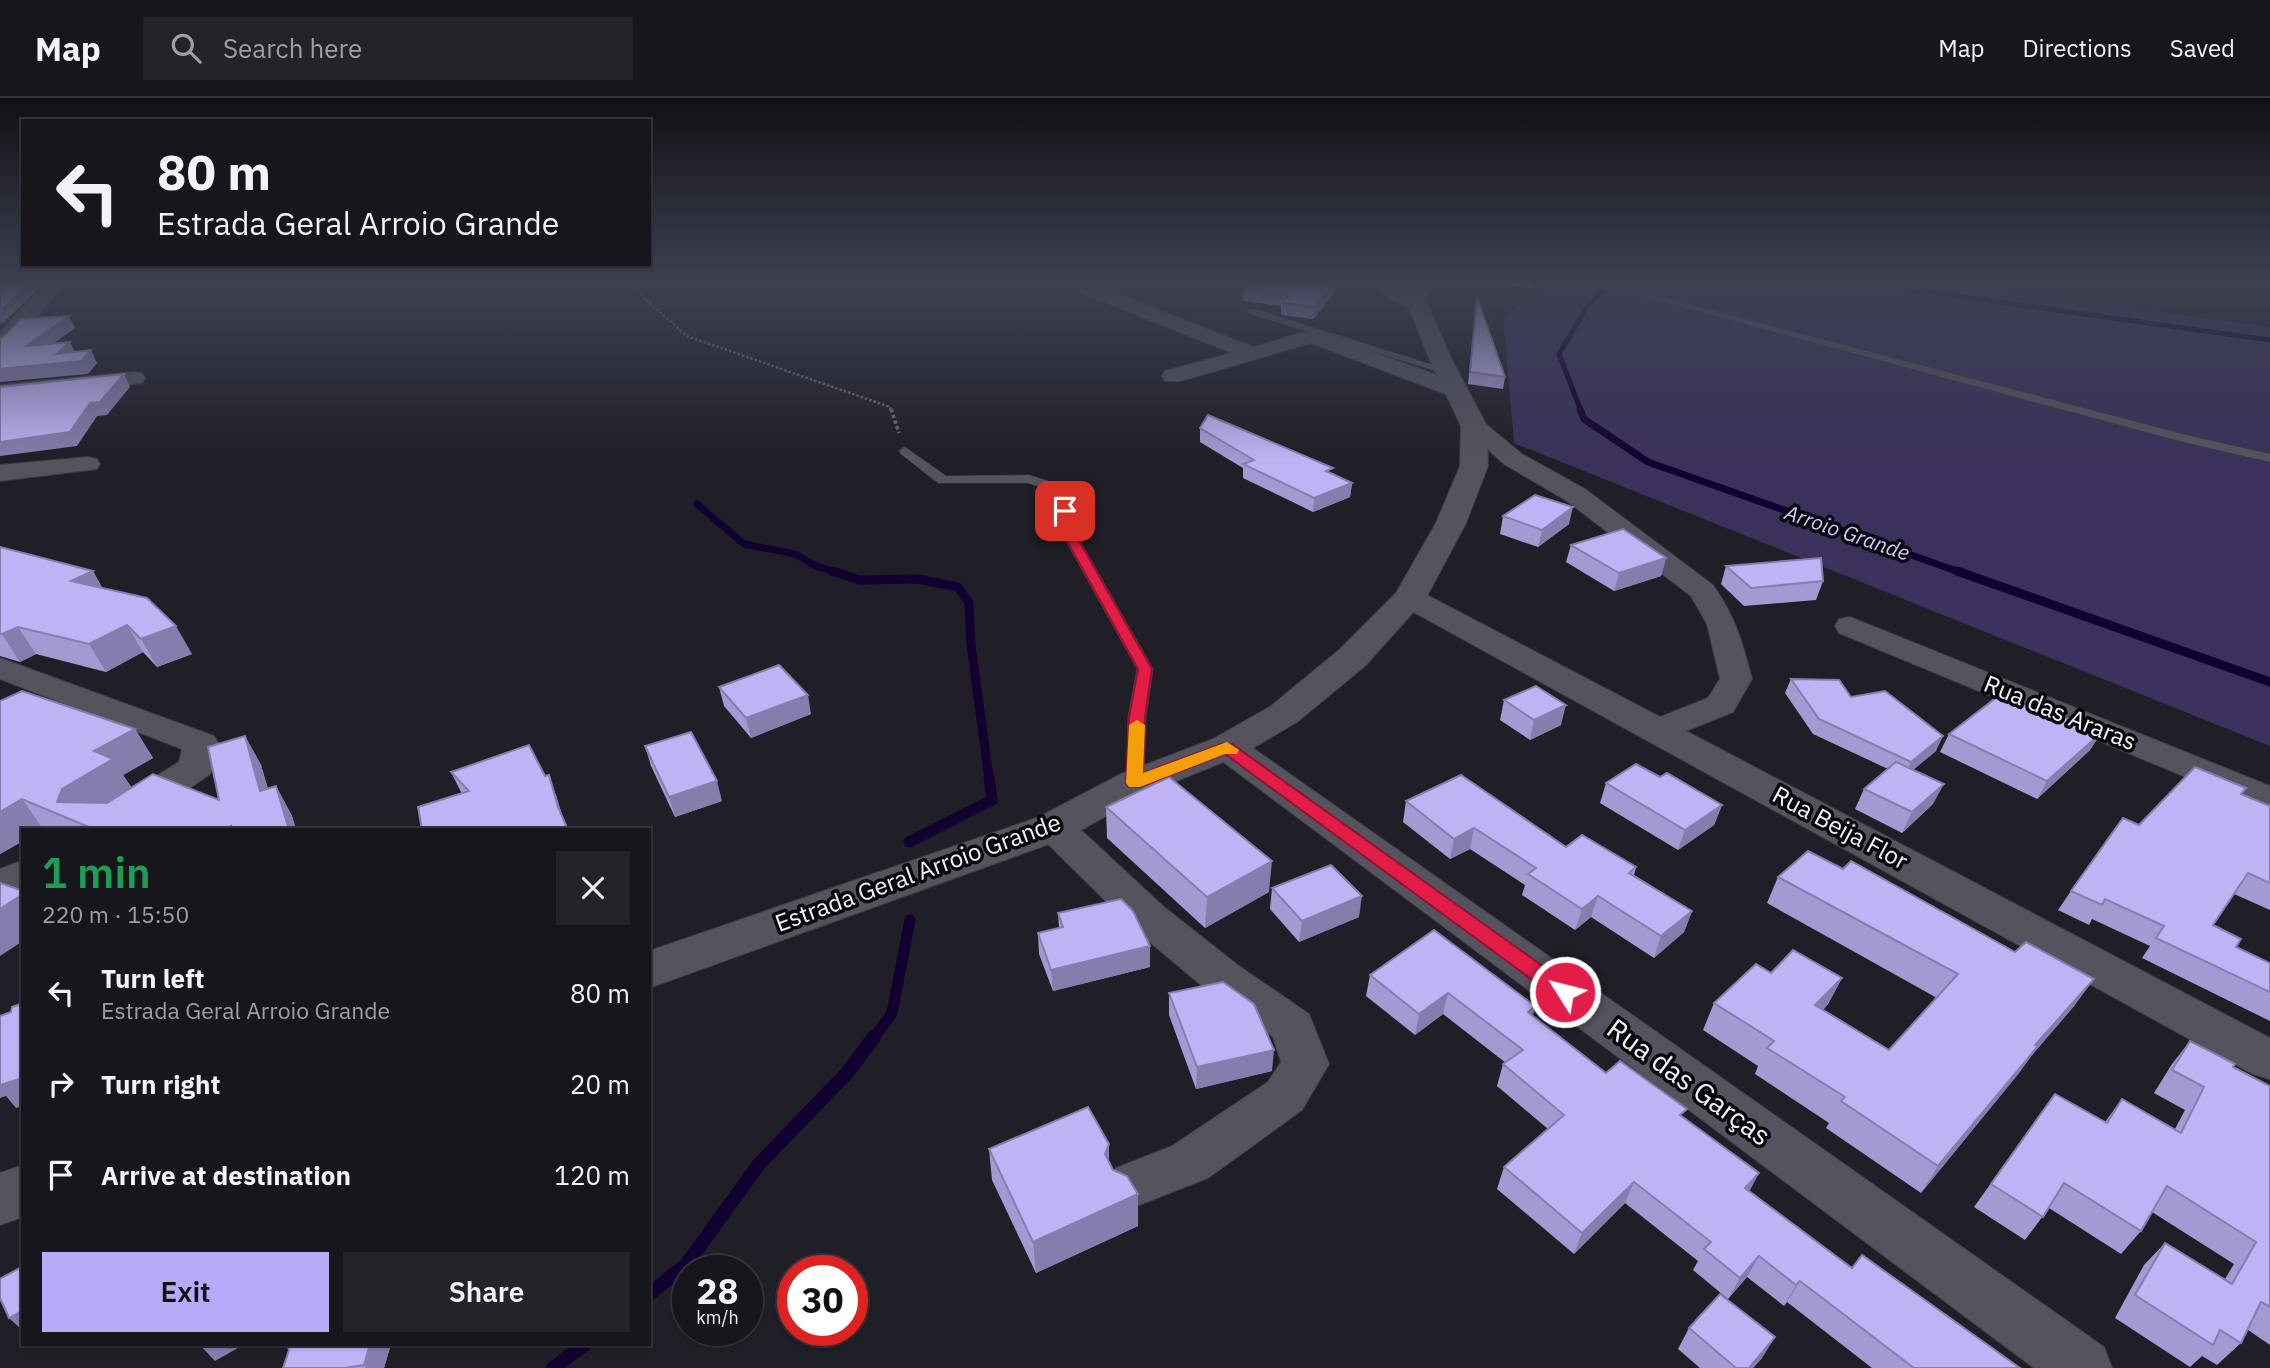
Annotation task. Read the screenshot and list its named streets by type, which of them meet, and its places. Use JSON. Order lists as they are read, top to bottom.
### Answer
{
  "streets": {
    "main road": ["Estrada Geral Arroio Grande"],
    "street": ["Rua das Araras", "Rua Beija Flor", "Rua das Garças"]
  },
  "crossings": [
    ["Rua Beija Flor", "Estrada Geral Arroio Grande"],
    ["Estrada Geral Arroio Grande", "Rua das Garças"]
  ],
  "water": ["Arroio Grande"],
  "page": {
    "header": "Map",
    "search": "Search here",
    "nav": ["Map", "Directions", "Saved"],
    "turn": ["80 m", "Estrada Geral Arroio Grande"],
    "heading": ["1 min", "220 m · 15:50"],
    "list": [
      {
        "name": "Turn left",
        "note": "Estrada Geral Arroio Grande",
        "value": "80 m"
      },
      {
        "name": "Turn right",
        "value": "20 m"
      },
      {
        "name": "Arrive at destination",
        "value": "120 m"
      }
    ],
    "buttons": ["Exit", "Share"],
    "speed": "28 km/h",
    "limit": "30"
  }
}
